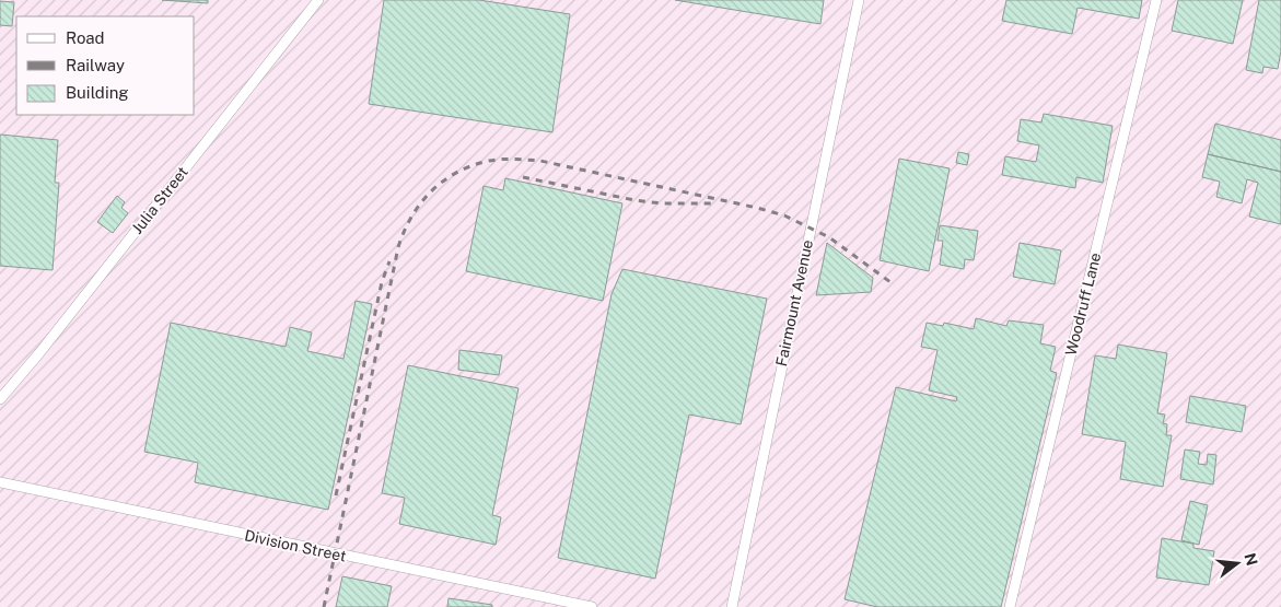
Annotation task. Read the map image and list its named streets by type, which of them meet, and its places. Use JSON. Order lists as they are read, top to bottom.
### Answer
{
  "streets": {
    "street": [
      "Julia Street",
      "Fairmount Avenue",
      "Woodruff Lane",
      "Division Street"
    ]
  },
  "legend": ["Road", "Railway", "Building"],
  "north": "right"
}
